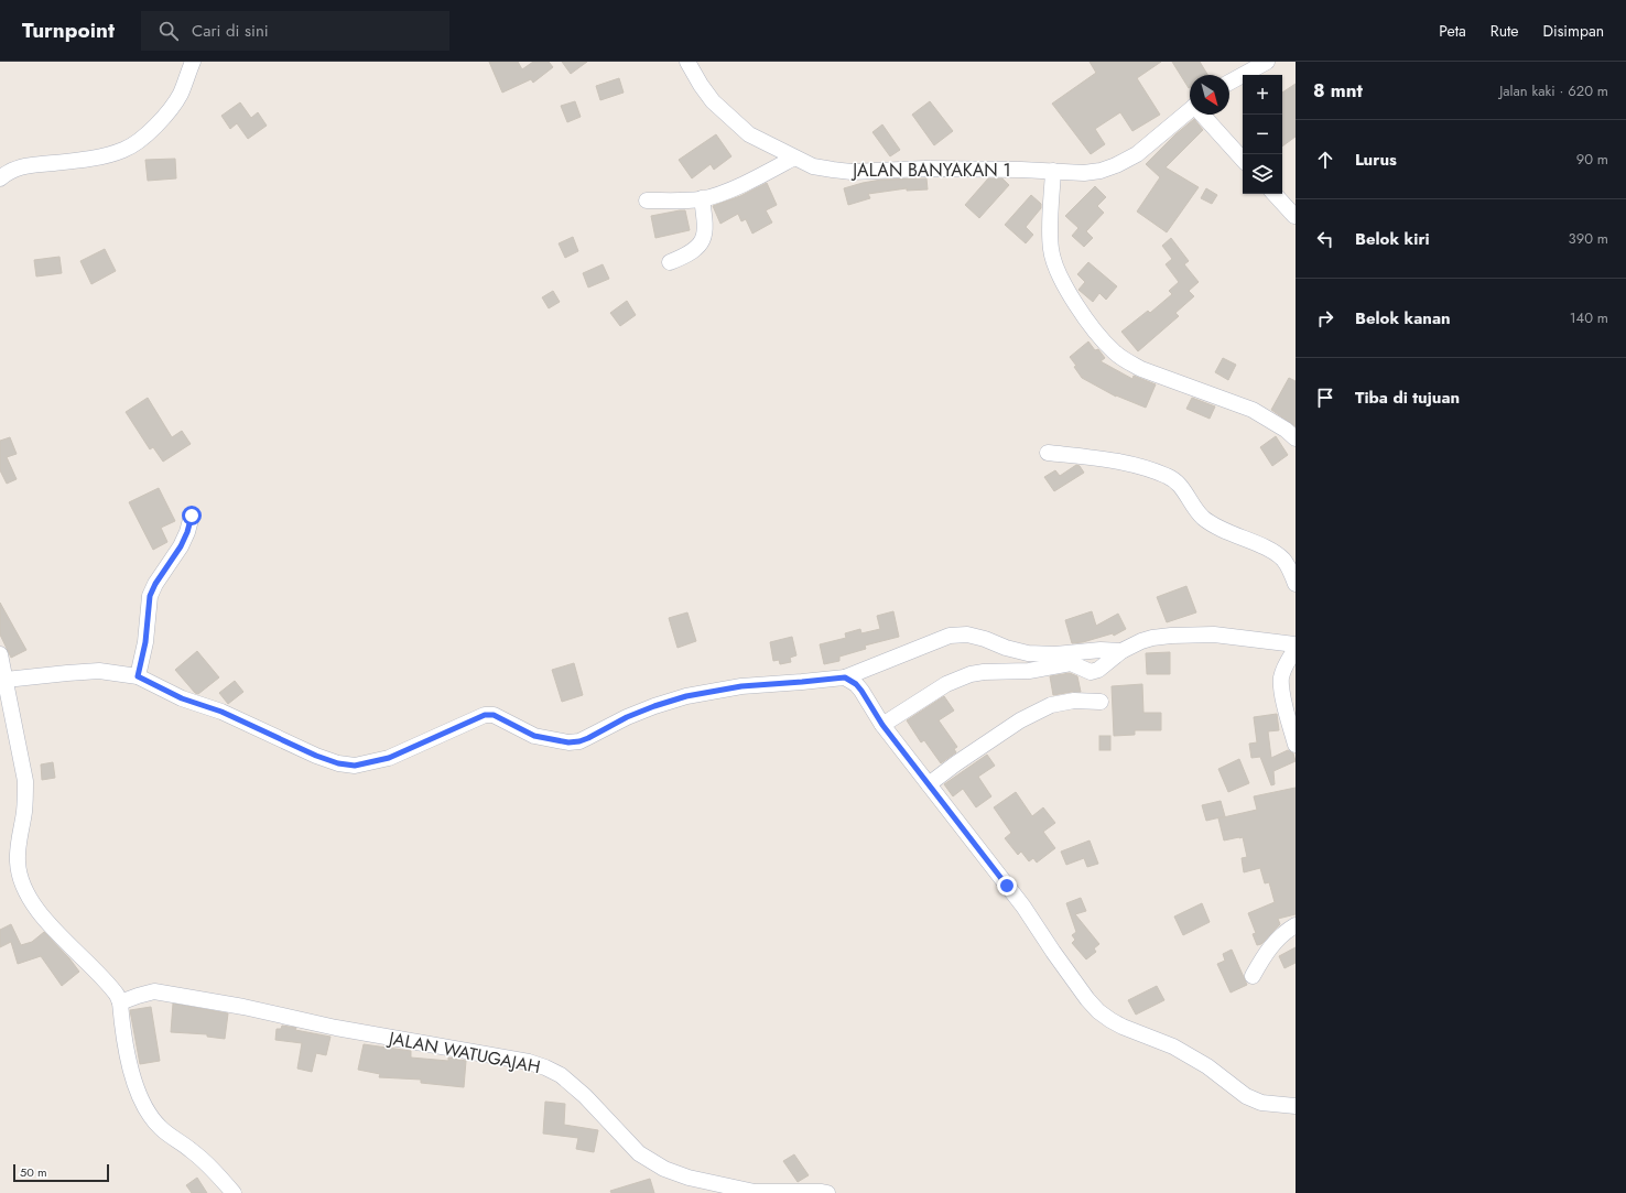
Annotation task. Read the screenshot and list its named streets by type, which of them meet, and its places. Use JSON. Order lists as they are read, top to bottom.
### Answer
{
  "streets": {
    "street": ["JALAN BANYAKAN 1", "JALAN WATUGAJAH"]
  },
  "scale_bar": "50 m",
  "north": "bottom right",
  "page": {
    "header": "Turnpoint",
    "search": "Cari di sini",
    "nav": ["Peta", "Rute", "Disimpan"],
    "heading": ["8 mnt", "Jalan kaki · 620 m"],
    "map_buttons": ["+", "−"],
    "list": [
      ["Lurus", "90 m"],
      ["Belok kiri", "390 m"],
      ["Belok kanan", "140 m"],
      "Tiba di tujuan"
    ],
    "scale": "50 m"
  }
}
